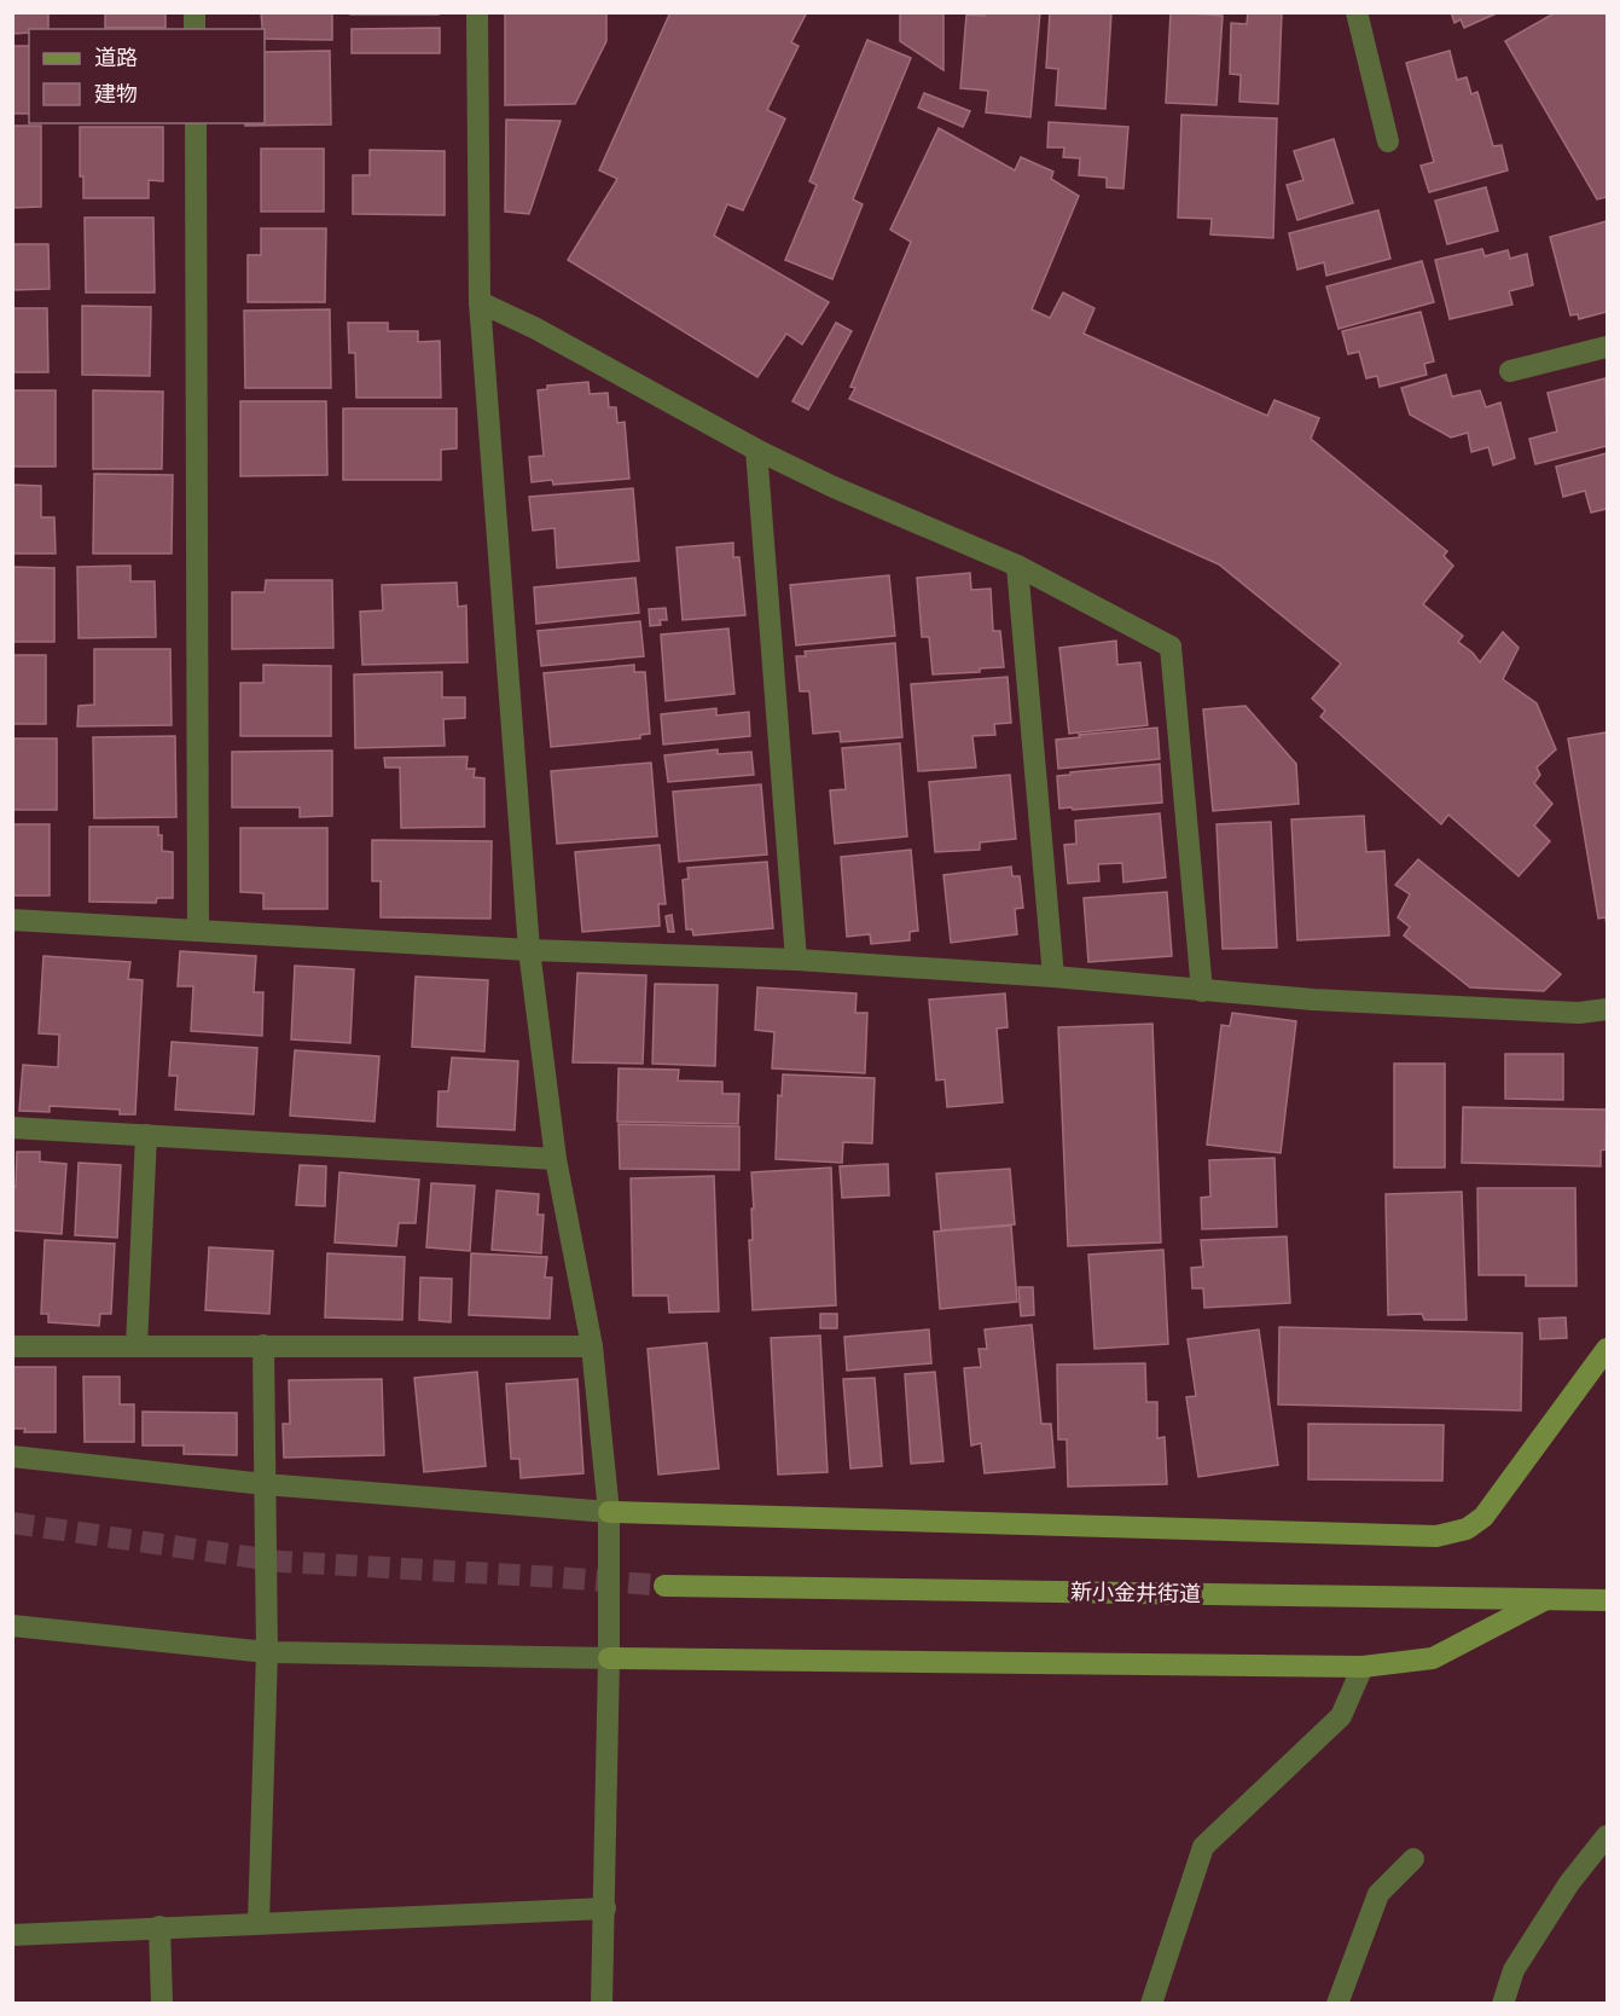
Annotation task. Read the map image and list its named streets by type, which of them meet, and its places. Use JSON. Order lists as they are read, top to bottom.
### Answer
{
  "streets": {
    "main road": ["新小金井街道"]
  },
  "legend": ["道路", "建物"]
}
